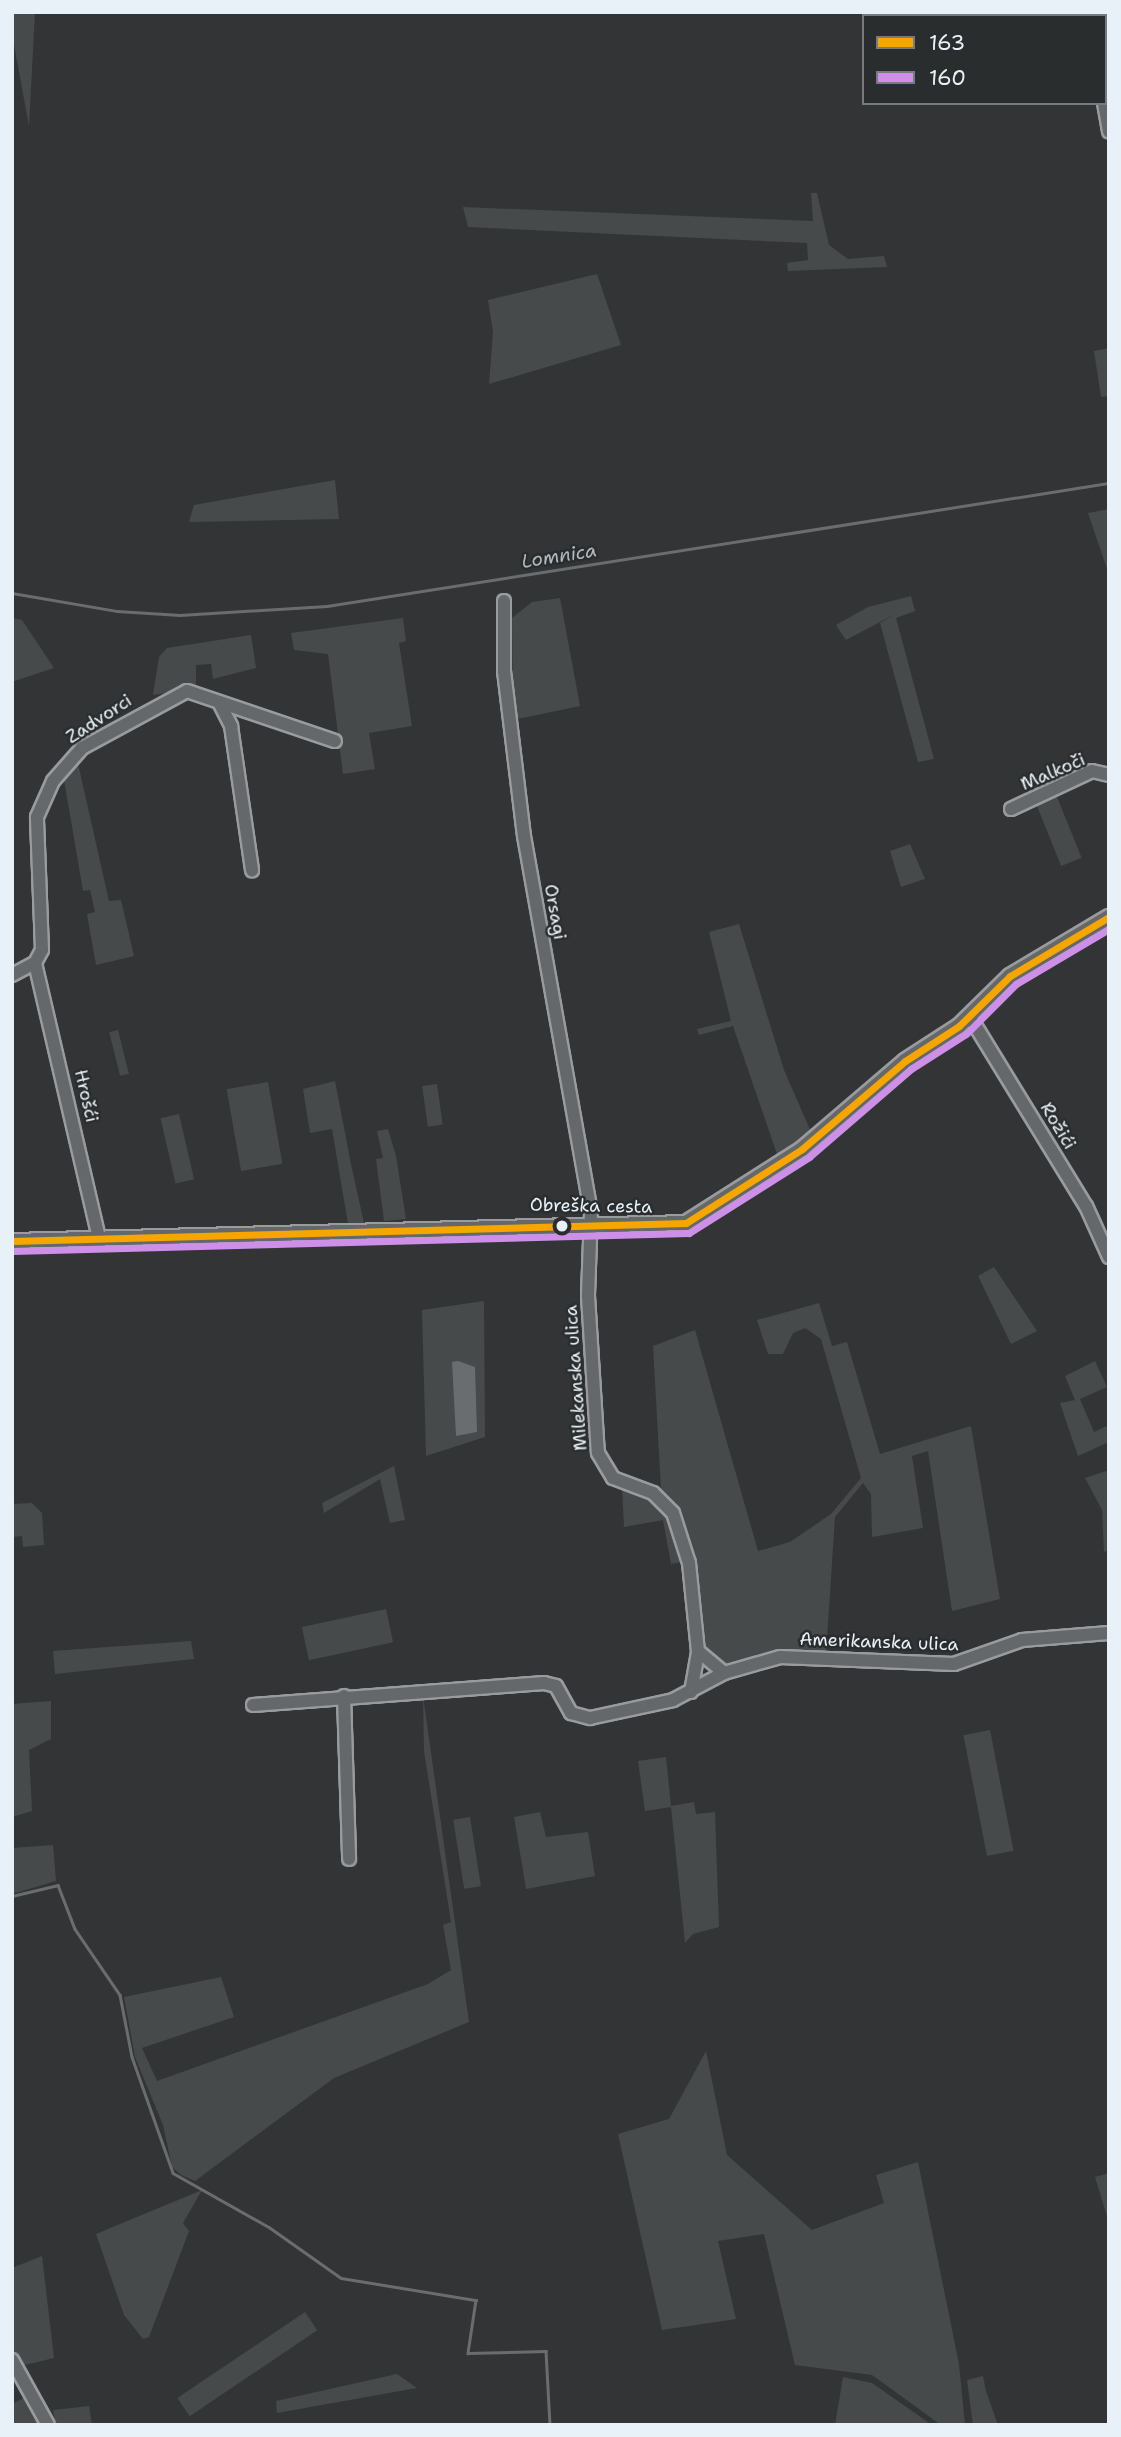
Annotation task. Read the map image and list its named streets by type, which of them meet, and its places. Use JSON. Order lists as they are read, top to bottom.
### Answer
{
  "streets": {
    "main road": ["Obreška cesta"],
    "street": [
      "Zadvorci",
      "Malkoči",
      "Orsagi",
      "Hrošći",
      "Rožići",
      "Milekanska ulica",
      "Amerikanska ulica"
    ]
  },
  "crossings": [
    ["Zadvorci", "Hrošći"],
    ["Orsagi", "Obreška cesta"],
    ["Orsagi", "Milekanska ulica"],
    ["Hrošći", "Obreška cesta"],
    ["Rožići", "Obreška cesta"],
    ["Obreška cesta", "Milekanska ulica"],
    ["Milekanska ulica", "Amerikanska ulica"]
  ],
  "water": ["Lomnica"],
  "lines": ["transit line 163", "transit line 160"],
  "legend": ["163", "160"]
}
